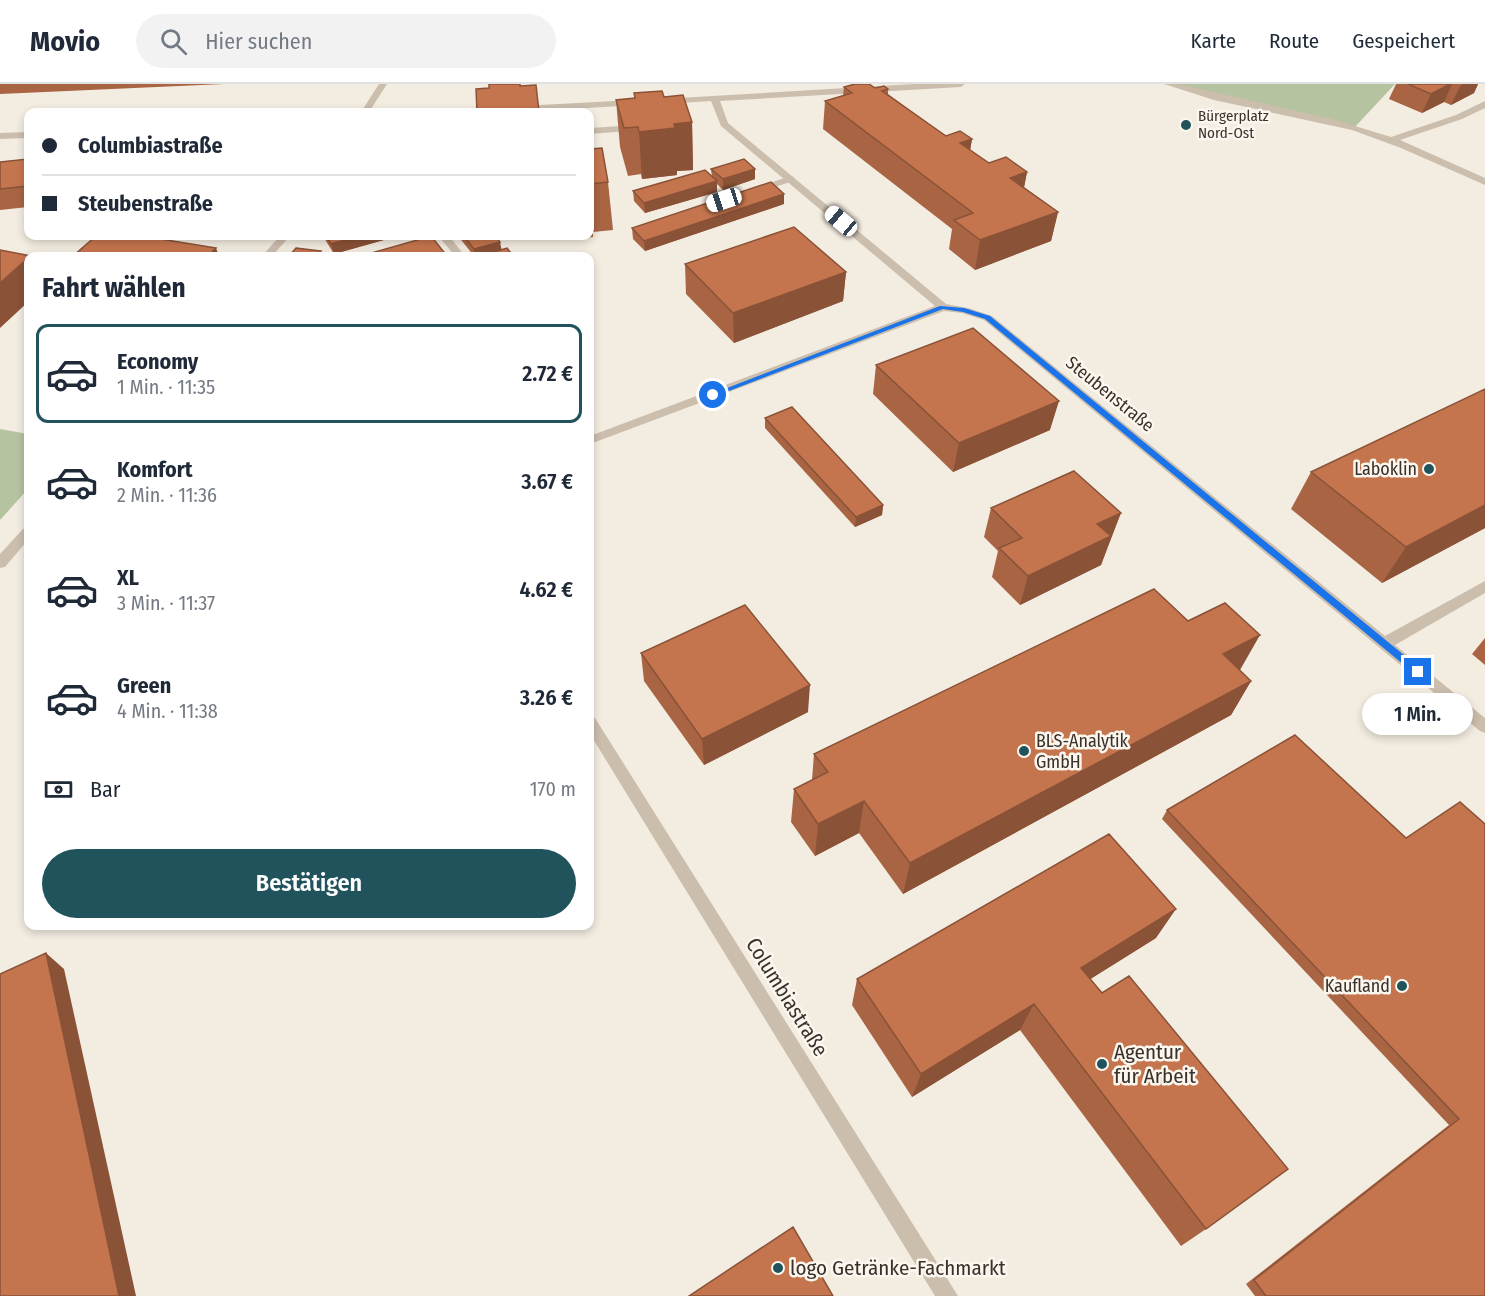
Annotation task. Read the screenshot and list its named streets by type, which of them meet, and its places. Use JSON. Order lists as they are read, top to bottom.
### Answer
{
  "streets": {
    "street": ["Steubenstraße", "Columbiastraße"]
  },
  "places": [
    "Bürgerplatz Nord-Ost",
    "Laboklin",
    "BLS-Analytik GmbH",
    "Kaufland",
    "Agentur für Arbeit",
    "logo Getränke-Fachmarkt"
  ],
  "page": {
    "header": "Movio",
    "search": "Hier suchen",
    "nav": ["Karte", "Route", "Gespeichert"],
    "banner": ["Columbiastraße", "Steubenstraße"],
    "heading": "Fahrt wählen",
    "list": [
      {
        "name": "Economy",
        "note": "1 Min. · 11:35",
        "value": "2.72 €"
      },
      {
        "name": "Komfort",
        "note": "2 Min. · 11:36",
        "value": "3.67 €"
      },
      {
        "name": "XL",
        "note": "3 Min. · 11:37",
        "value": "4.62 €"
      },
      {
        "name": "Green",
        "note": "4 Min. · 11:38",
        "value": "3.26 €"
      }
    ],
    "bubble": "1 Min.",
    "pay": ["Bar", "170 m"],
    "buttons": "Bestätigen"
  }
}
